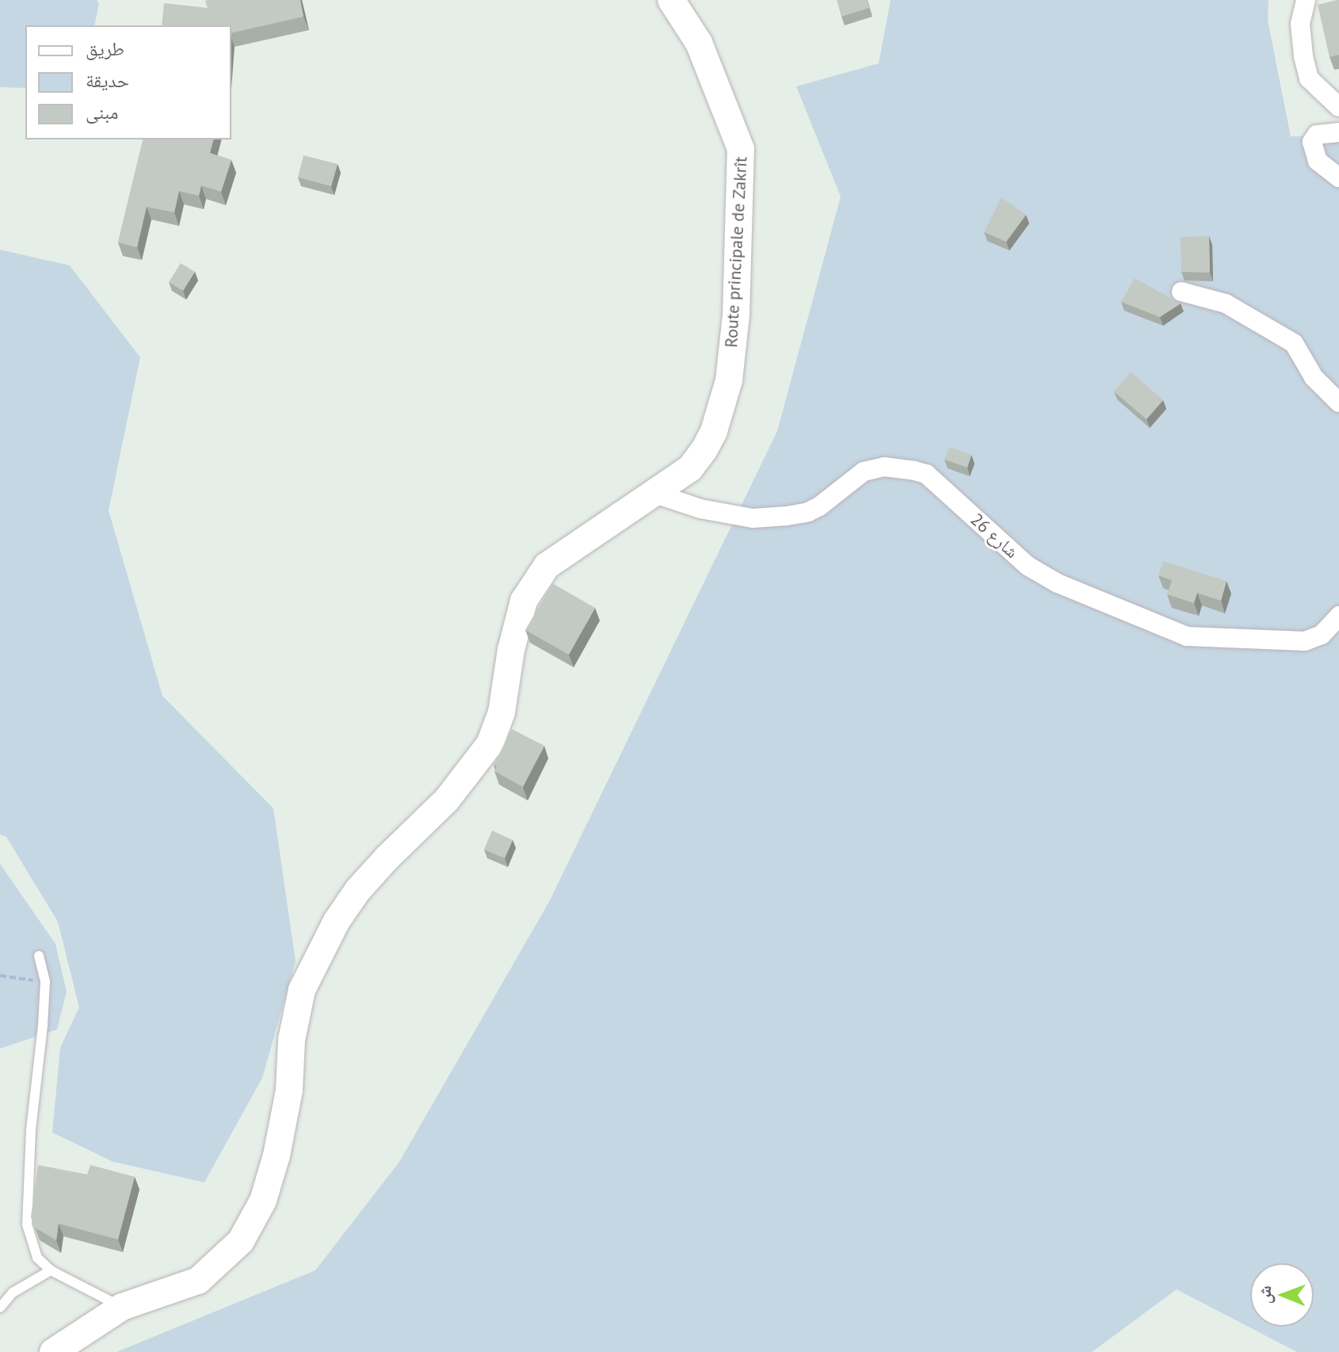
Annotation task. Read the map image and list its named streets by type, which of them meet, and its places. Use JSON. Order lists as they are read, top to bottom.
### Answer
{
  "streets": {
    "street": ["Route principale de Zakrît", "شارع 26"]
  },
  "crossings": [
    ["Route principale de Zakrît", "شارع 26"]
  ],
  "legend": ["طريق", "حديقة", "مبنى"],
  "north": "left"
}
